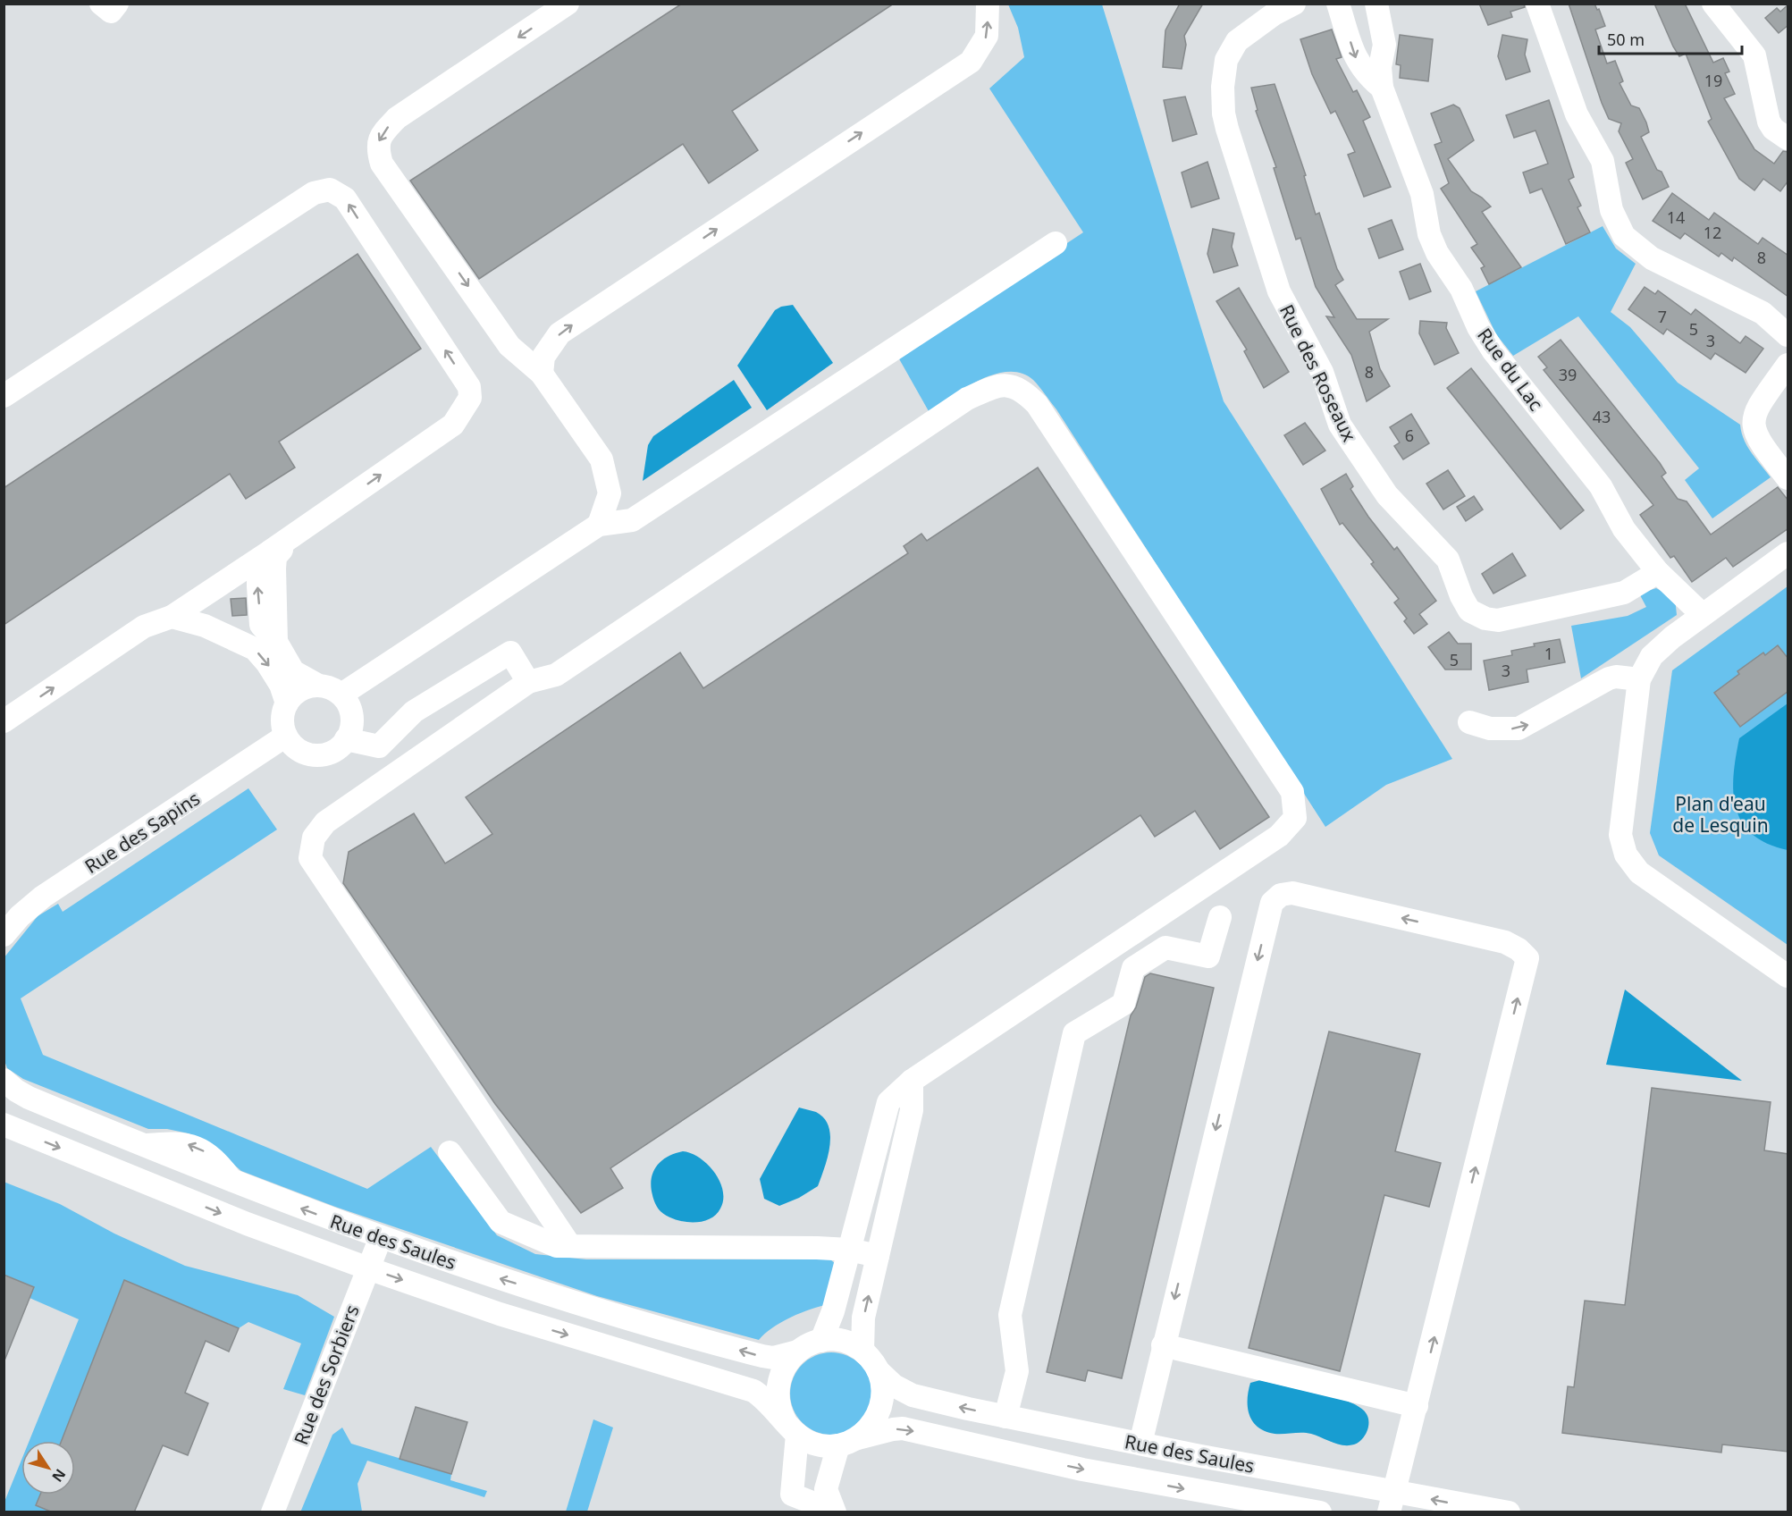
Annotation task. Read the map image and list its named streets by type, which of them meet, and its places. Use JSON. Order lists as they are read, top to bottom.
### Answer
{
  "streets": {
    "street": [
      "Rue du Lac",
      "Rue des Roseaux",
      "Rue des Sapins",
      "Rue des Saules",
      "Rue des Sorbiers"
    ]
  },
  "crossings": [
    ["Rue du Lac", "Rue des Roseaux"],
    ["Rue des Saules", "Rue des Sorbiers"]
  ],
  "parks": ["Plan d'eau de Lesquin"],
  "house_numbers": [
    "19",
    "14",
    "12",
    "8",
    "7",
    "5",
    "3",
    "8",
    "39",
    "43",
    "6",
    "1",
    "5",
    "3"
  ],
  "scale_bar": "50 m",
  "north": "bottom right"
}
